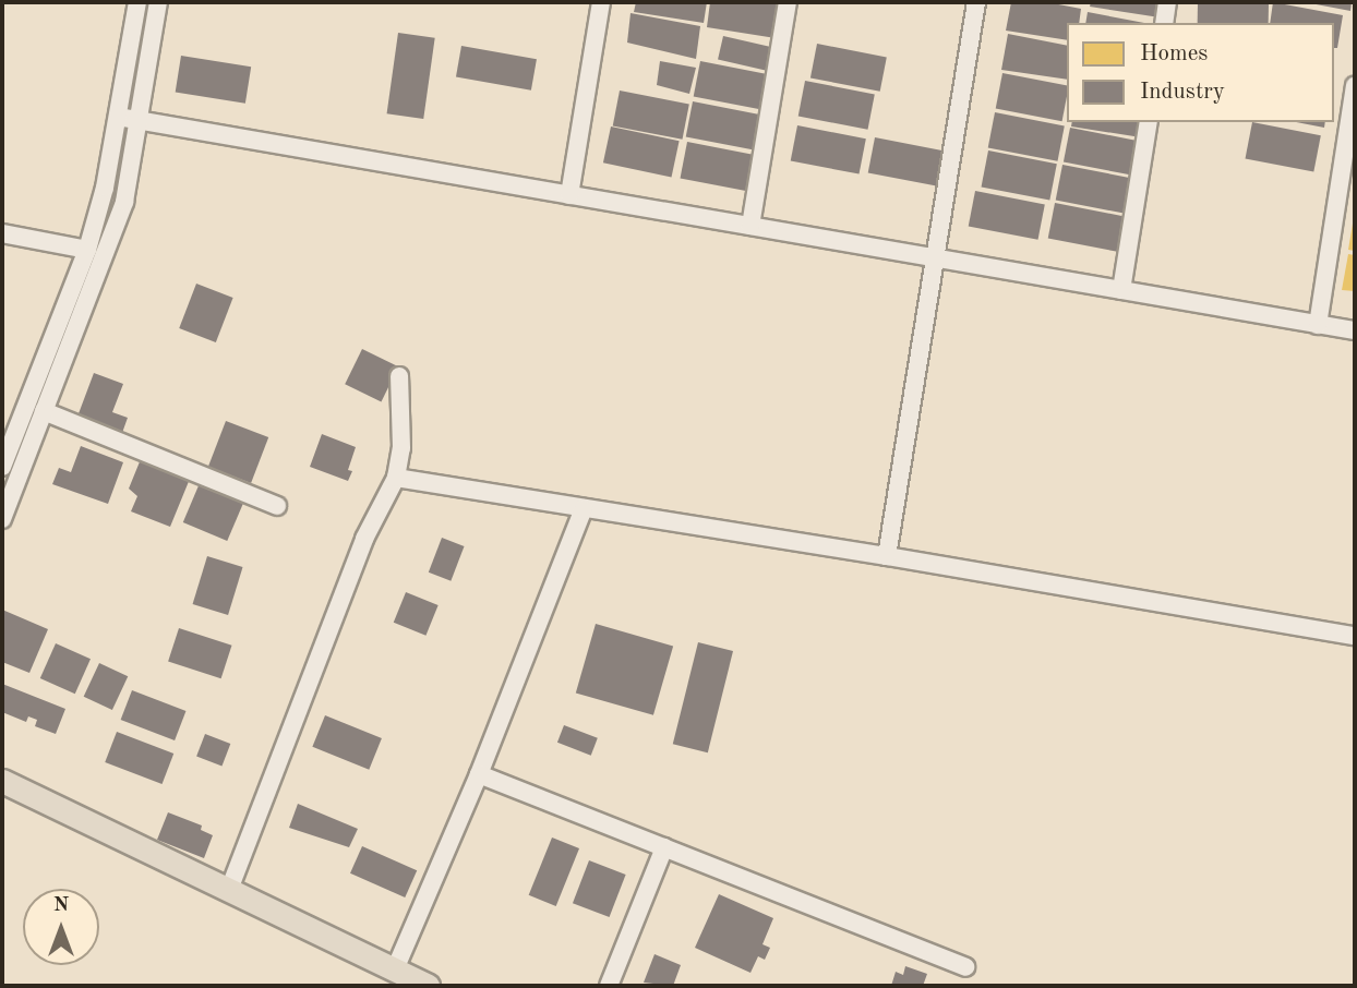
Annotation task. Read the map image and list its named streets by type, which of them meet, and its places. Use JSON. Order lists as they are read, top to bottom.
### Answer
{
  "legend": ["Homes", "Industry"],
  "north": "top"
}
